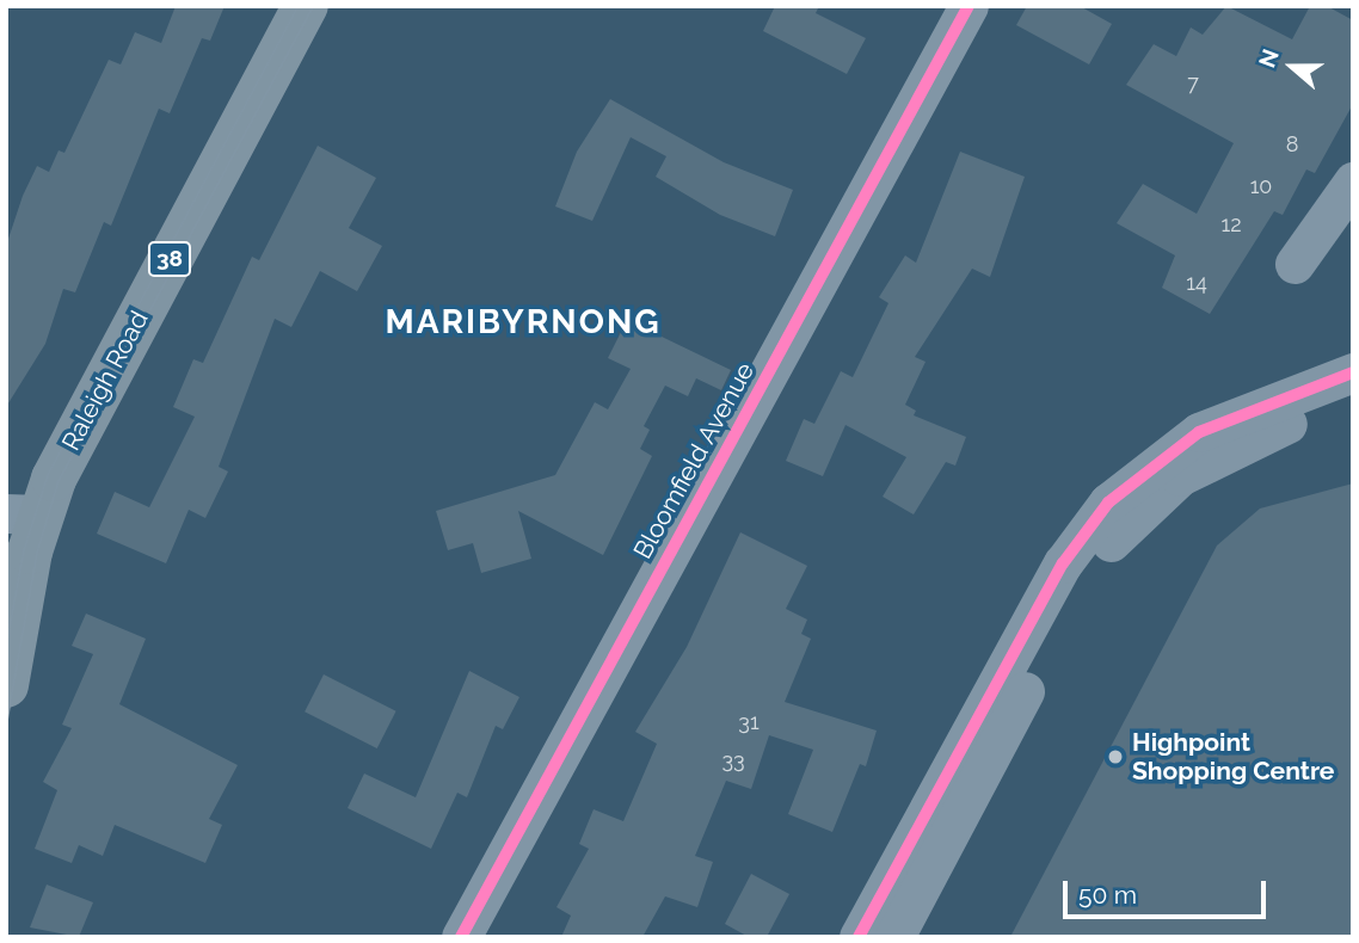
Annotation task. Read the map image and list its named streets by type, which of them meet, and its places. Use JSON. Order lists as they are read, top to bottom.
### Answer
{
  "streets": {
    "main road": ["38", "Raleigh Road"],
    "street": ["Bloomfield Avenue"]
  },
  "districts": ["MARIBYRNONG"],
  "places": ["Highpoint Shopping Centre"],
  "house_numbers": [
    "7",
    "8",
    "10",
    "12",
    "14",
    "31",
    "33"
  ],
  "scale_bar": "50 m",
  "north": "left"
}
